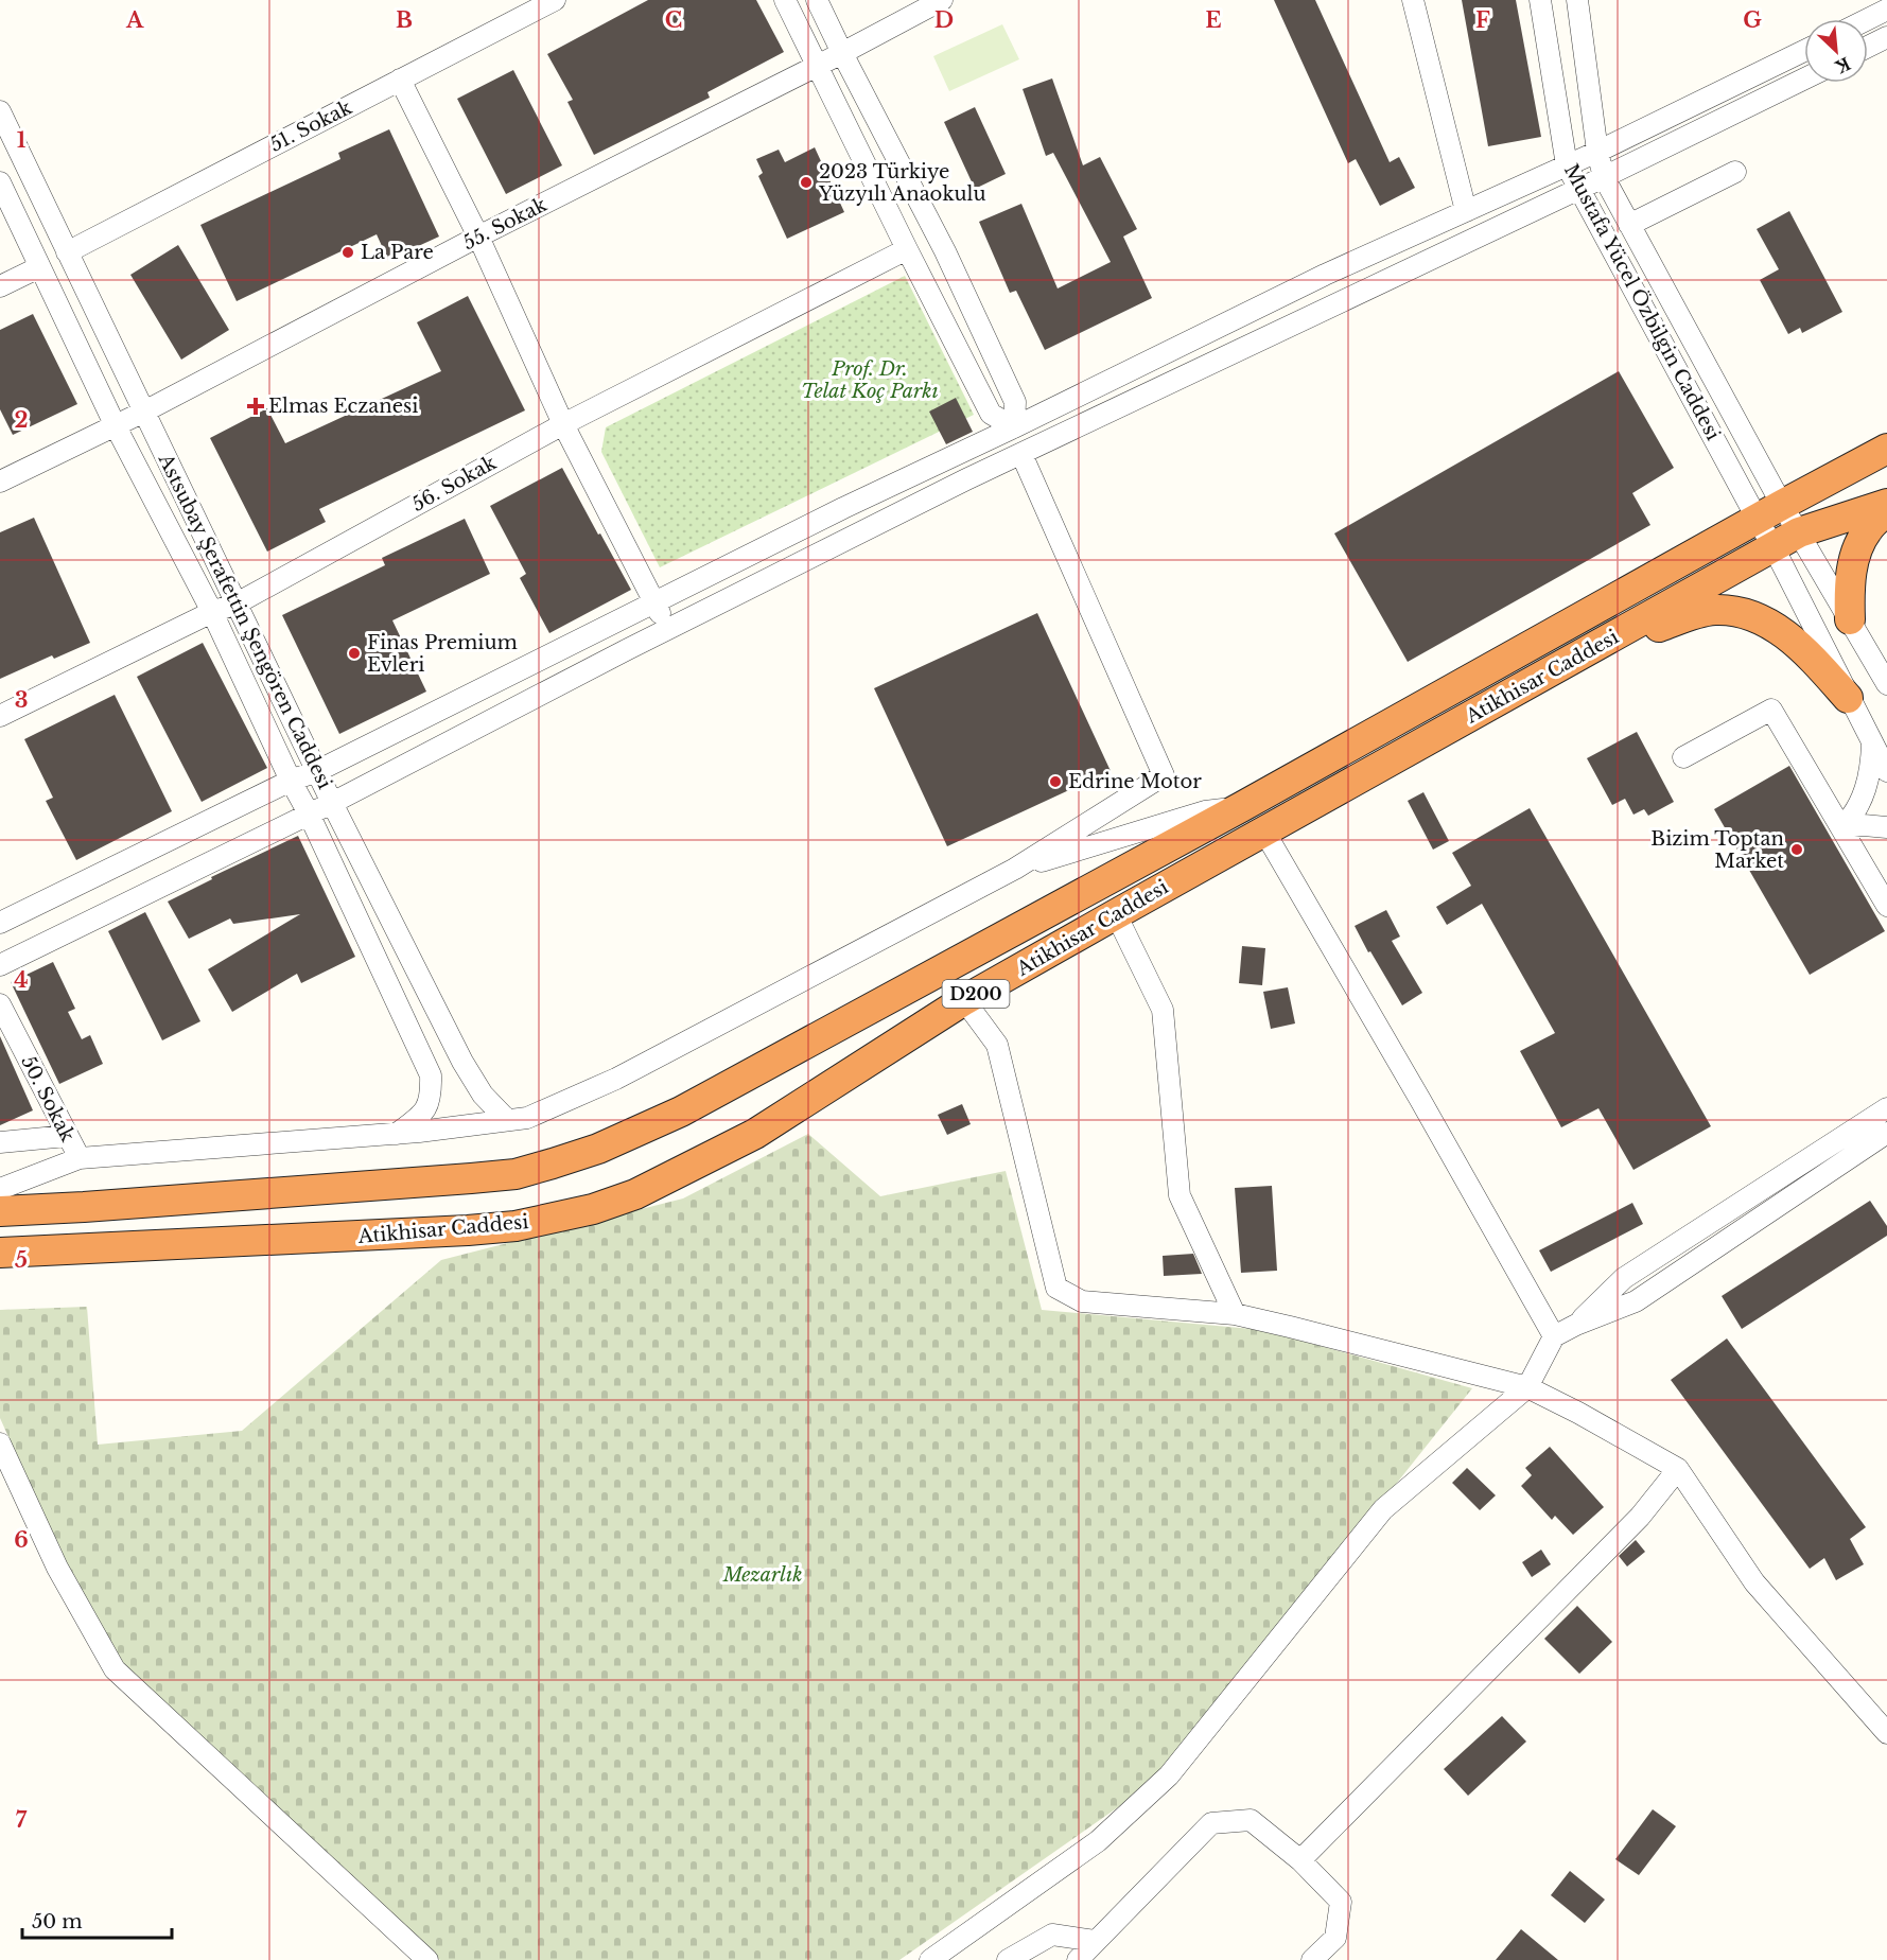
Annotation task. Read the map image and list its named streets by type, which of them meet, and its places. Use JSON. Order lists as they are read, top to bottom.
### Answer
{
  "streets": {
    "highway": ["Atikhisar Caddesi", "D200"],
    "street": [
      "51. Sokak",
      "55. Sokak",
      "Mustafa Yücel Özbilgin Caddesi",
      "56. Sokak",
      "Astsubay Şerafettin Şengören Caddesi",
      "50. Sokak"
    ]
  },
  "crossings": [
    ["51. Sokak", "Astsubay Şerafettin Şengören Caddesi"],
    ["55. Sokak", "Astsubay Şerafettin Şengören Caddesi"],
    ["Mustafa Yücel Özbilgin Caddesi", "Atikhisar Caddesi"],
    ["56. Sokak", "Astsubay Şerafettin Şengören Caddesi"]
  ],
  "parks": ["Prof. Dr. Telat Koç Parkı", "Mezarlık"],
  "places": {
    "other": [
      "2023 Türkiye Yüzyılı Anaokulu",
      "La Pare",
      "Finas Premium Evleri",
      "Edrine Motor",
      "Bizim Toptan Market"
    ],
    "health": ["Elmas Eczanesi"]
  },
  "scale_bar": "50 m",
  "north": "bottom right",
  "grid": {
    "columns": [
      "A",
      "B",
      "C",
      "D",
      "E",
      "F",
      "G"
    ],
    "rows": [
      "1",
      "2",
      "3",
      "4",
      "5",
      "6",
      "7"
    ]
  }
}
